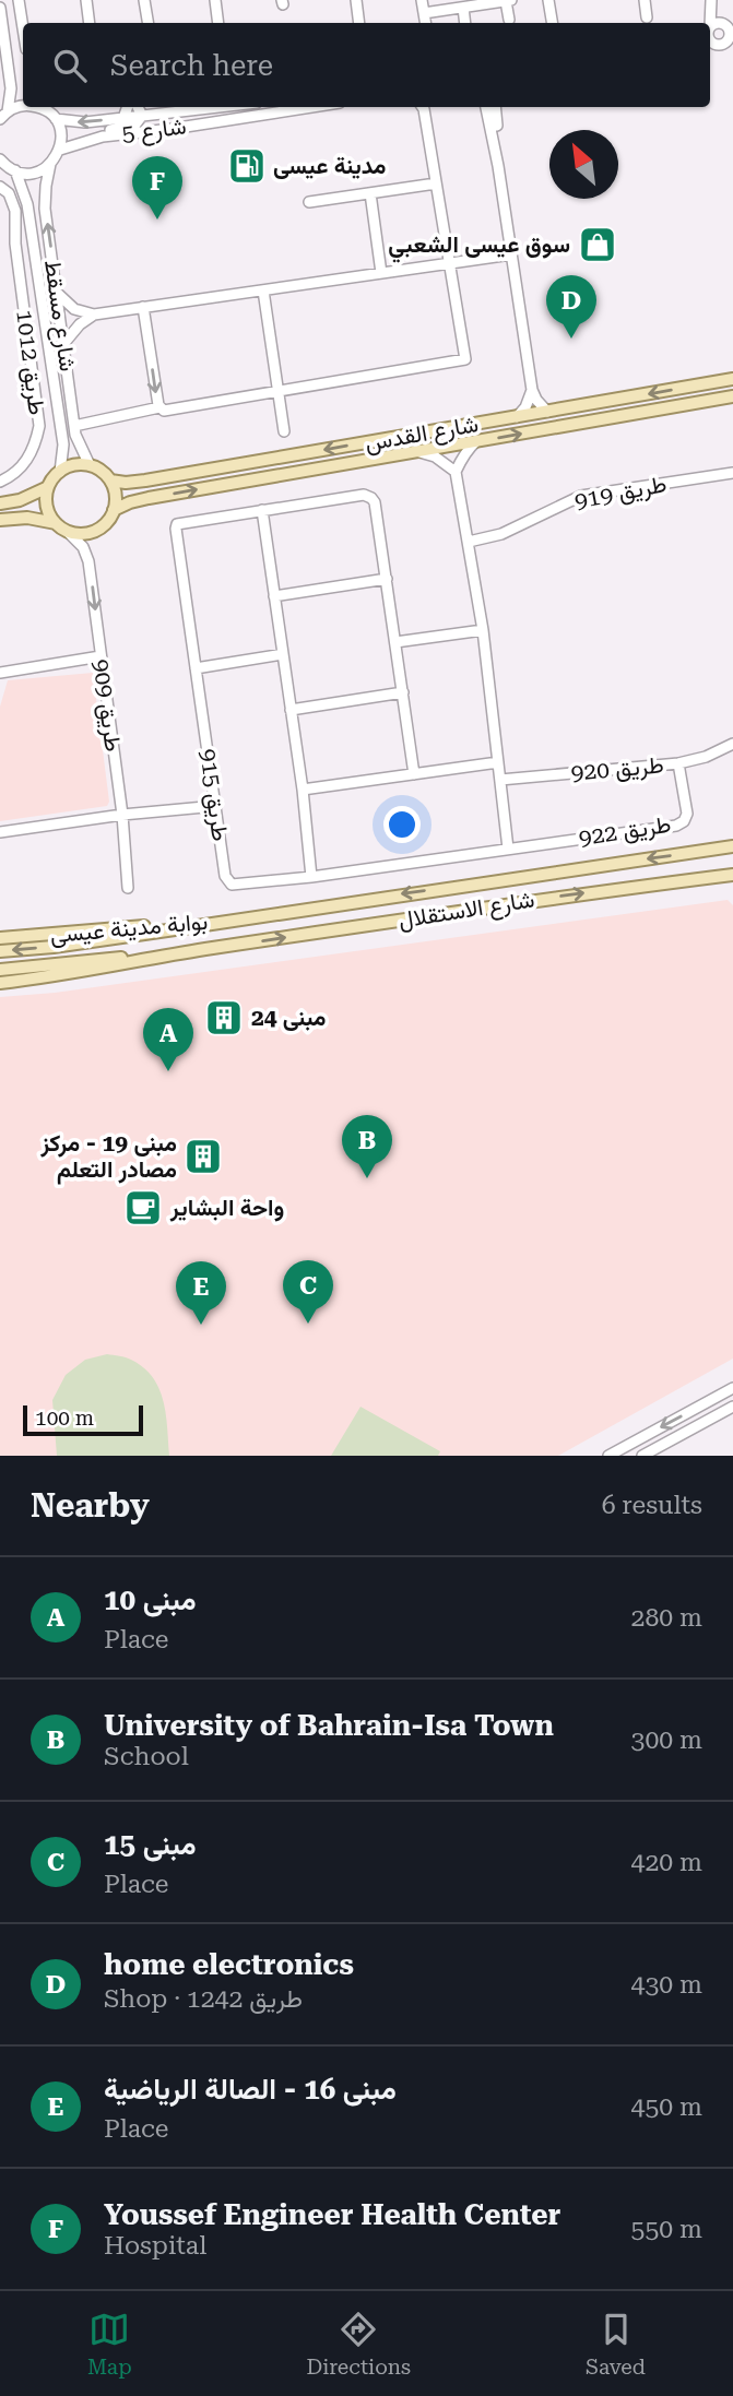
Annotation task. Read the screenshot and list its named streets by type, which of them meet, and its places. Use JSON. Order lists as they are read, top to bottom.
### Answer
{
  "streets": {
    "main road": ["شارع القدس", "شارع الاستقلال", "بوابة مدينة عيسى"],
    "street": [
      "شارع 5",
      "شارع مسقط",
      "طريق 1012",
      "طريق 919",
      "طريق 909",
      "طريق 920",
      "طريق 915",
      "طريق 922"
    ]
  },
  "crossings": [
    ["شارع مسقط", "شارع القدس"],
    ["شارع مسقط", "طريق 909"],
    ["شارع القدس", "طريق 909"],
    ["طريق 920", "طريق 922"],
    ["طريق 915", "طريق 922"],
    ["شارع الاستقلال", "بوابة مدينة عيسى"]
  ],
  "one_way": ["طريق 909"],
  "places": {
    "fuel station": ["مدينة عيسى"],
    "shop": ["سوق عيسى الشعبي"],
    "building": ["مبنى 24", "مبنى 19 - مركز مصادر التعلم"],
    "cafe": ["واحة البشاير"]
  },
  "scale_bar": "100 m",
  "north": "top left",
  "page": {
    "search": "Search here",
    "pins": [
      "F",
      "D",
      "A",
      "B",
      "C",
      "E"
    ],
    "scale": "100 m",
    "heading": ["Nearby", "6 results"],
    "list": [
      {
        "mark": "A",
        "name": "مبنى 10",
        "note": "Place",
        "value": "280 m"
      },
      {
        "mark": "B",
        "name": "University of Bahrain-Isa Town",
        "note": "School",
        "value": "300 m"
      },
      {
        "mark": "C",
        "name": "مبنى 15",
        "note": "Place",
        "value": "420 m"
      },
      {
        "mark": "D",
        "name": "home electronics",
        "note": "Shop · طريق 1242",
        "value": "430 m"
      },
      {
        "mark": "E",
        "name": "مبنى 16 - الصالة الرياضية",
        "note": "Place",
        "value": "450 m"
      },
      {
        "mark": "F",
        "name": "Youssef Engineer Health Center",
        "note": "Hospital",
        "value": "550 m"
      }
    ],
    "nav": ["Map", "Directions", "Saved"]
  }
}
